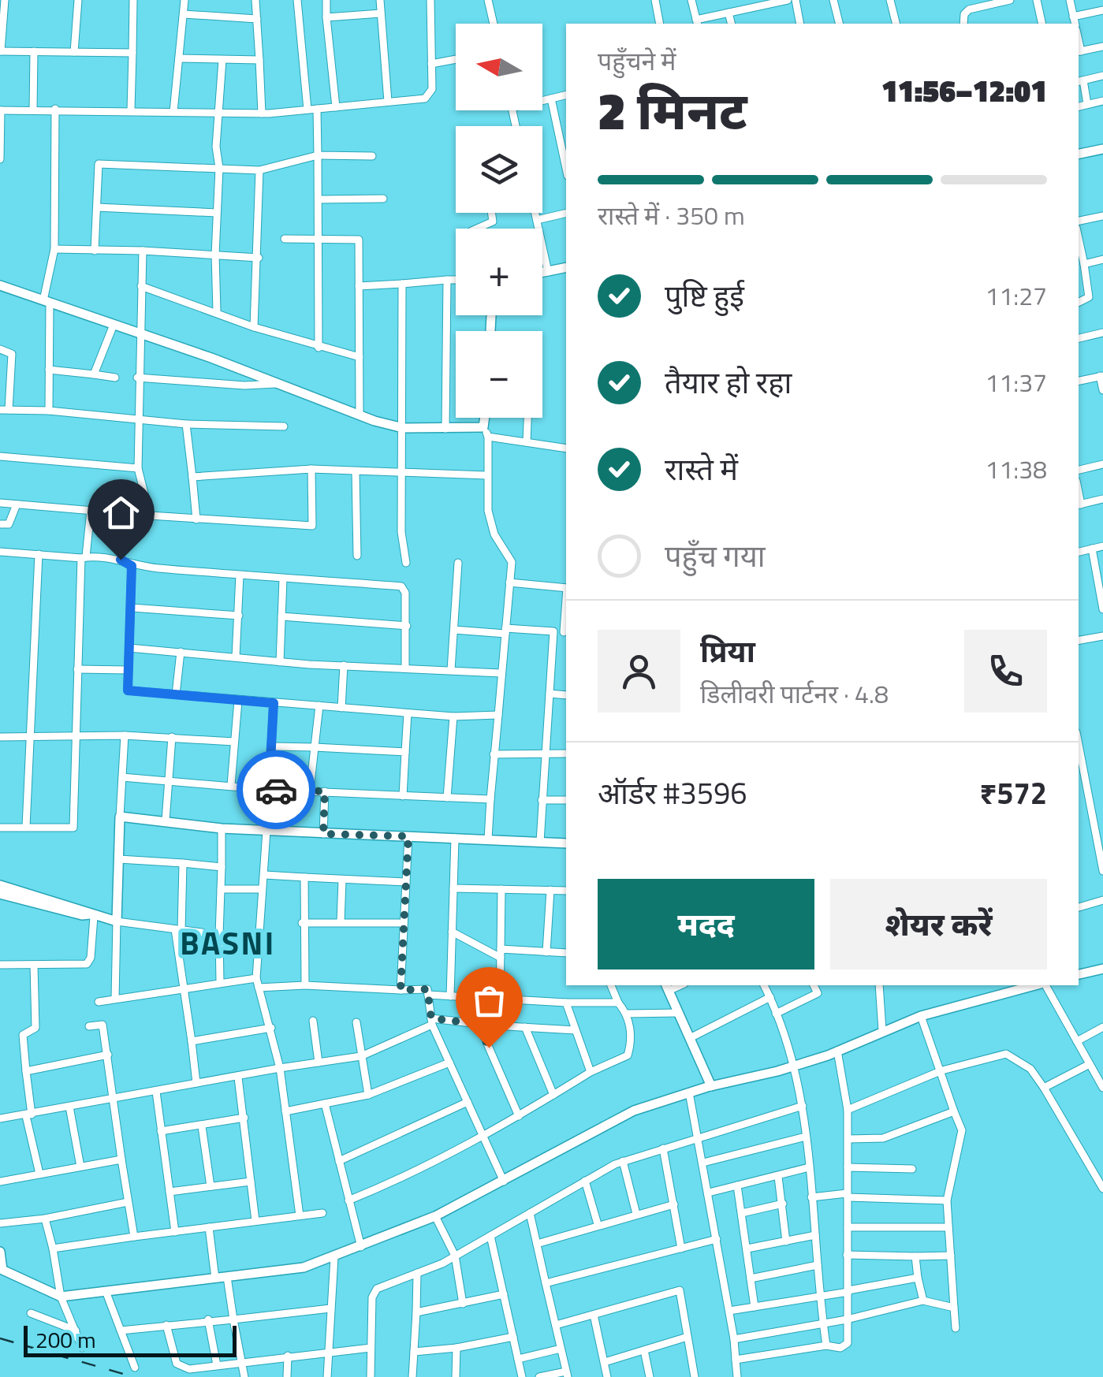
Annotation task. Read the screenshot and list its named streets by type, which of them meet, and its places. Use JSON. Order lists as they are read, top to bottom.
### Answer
{
  "districts": ["BASNI"],
  "scale_bar": "200 m",
  "north": "left",
  "page": {
    "map_buttons": ["+", "−"],
    "heading": ["2 मिनट", "पहुँचने में", "11:56–12:01"],
    "panel": [
      "प्रिया",
      "डिलीवरी पार्टनर · 4.8",
      "ऑर्डर #3596",
      "₹572"
    ],
    "bar": "रास्ते में · 350 m",
    "list": [
      ["पुष्टि हुई", "11:27"],
      ["तैयार हो रहा", "11:37"],
      ["रास्ते में", "11:38"],
      "पहुँच गया"
    ],
    "buttons": ["मदद", "शेयर करें"],
    "scale": "200 m"
  }
}
